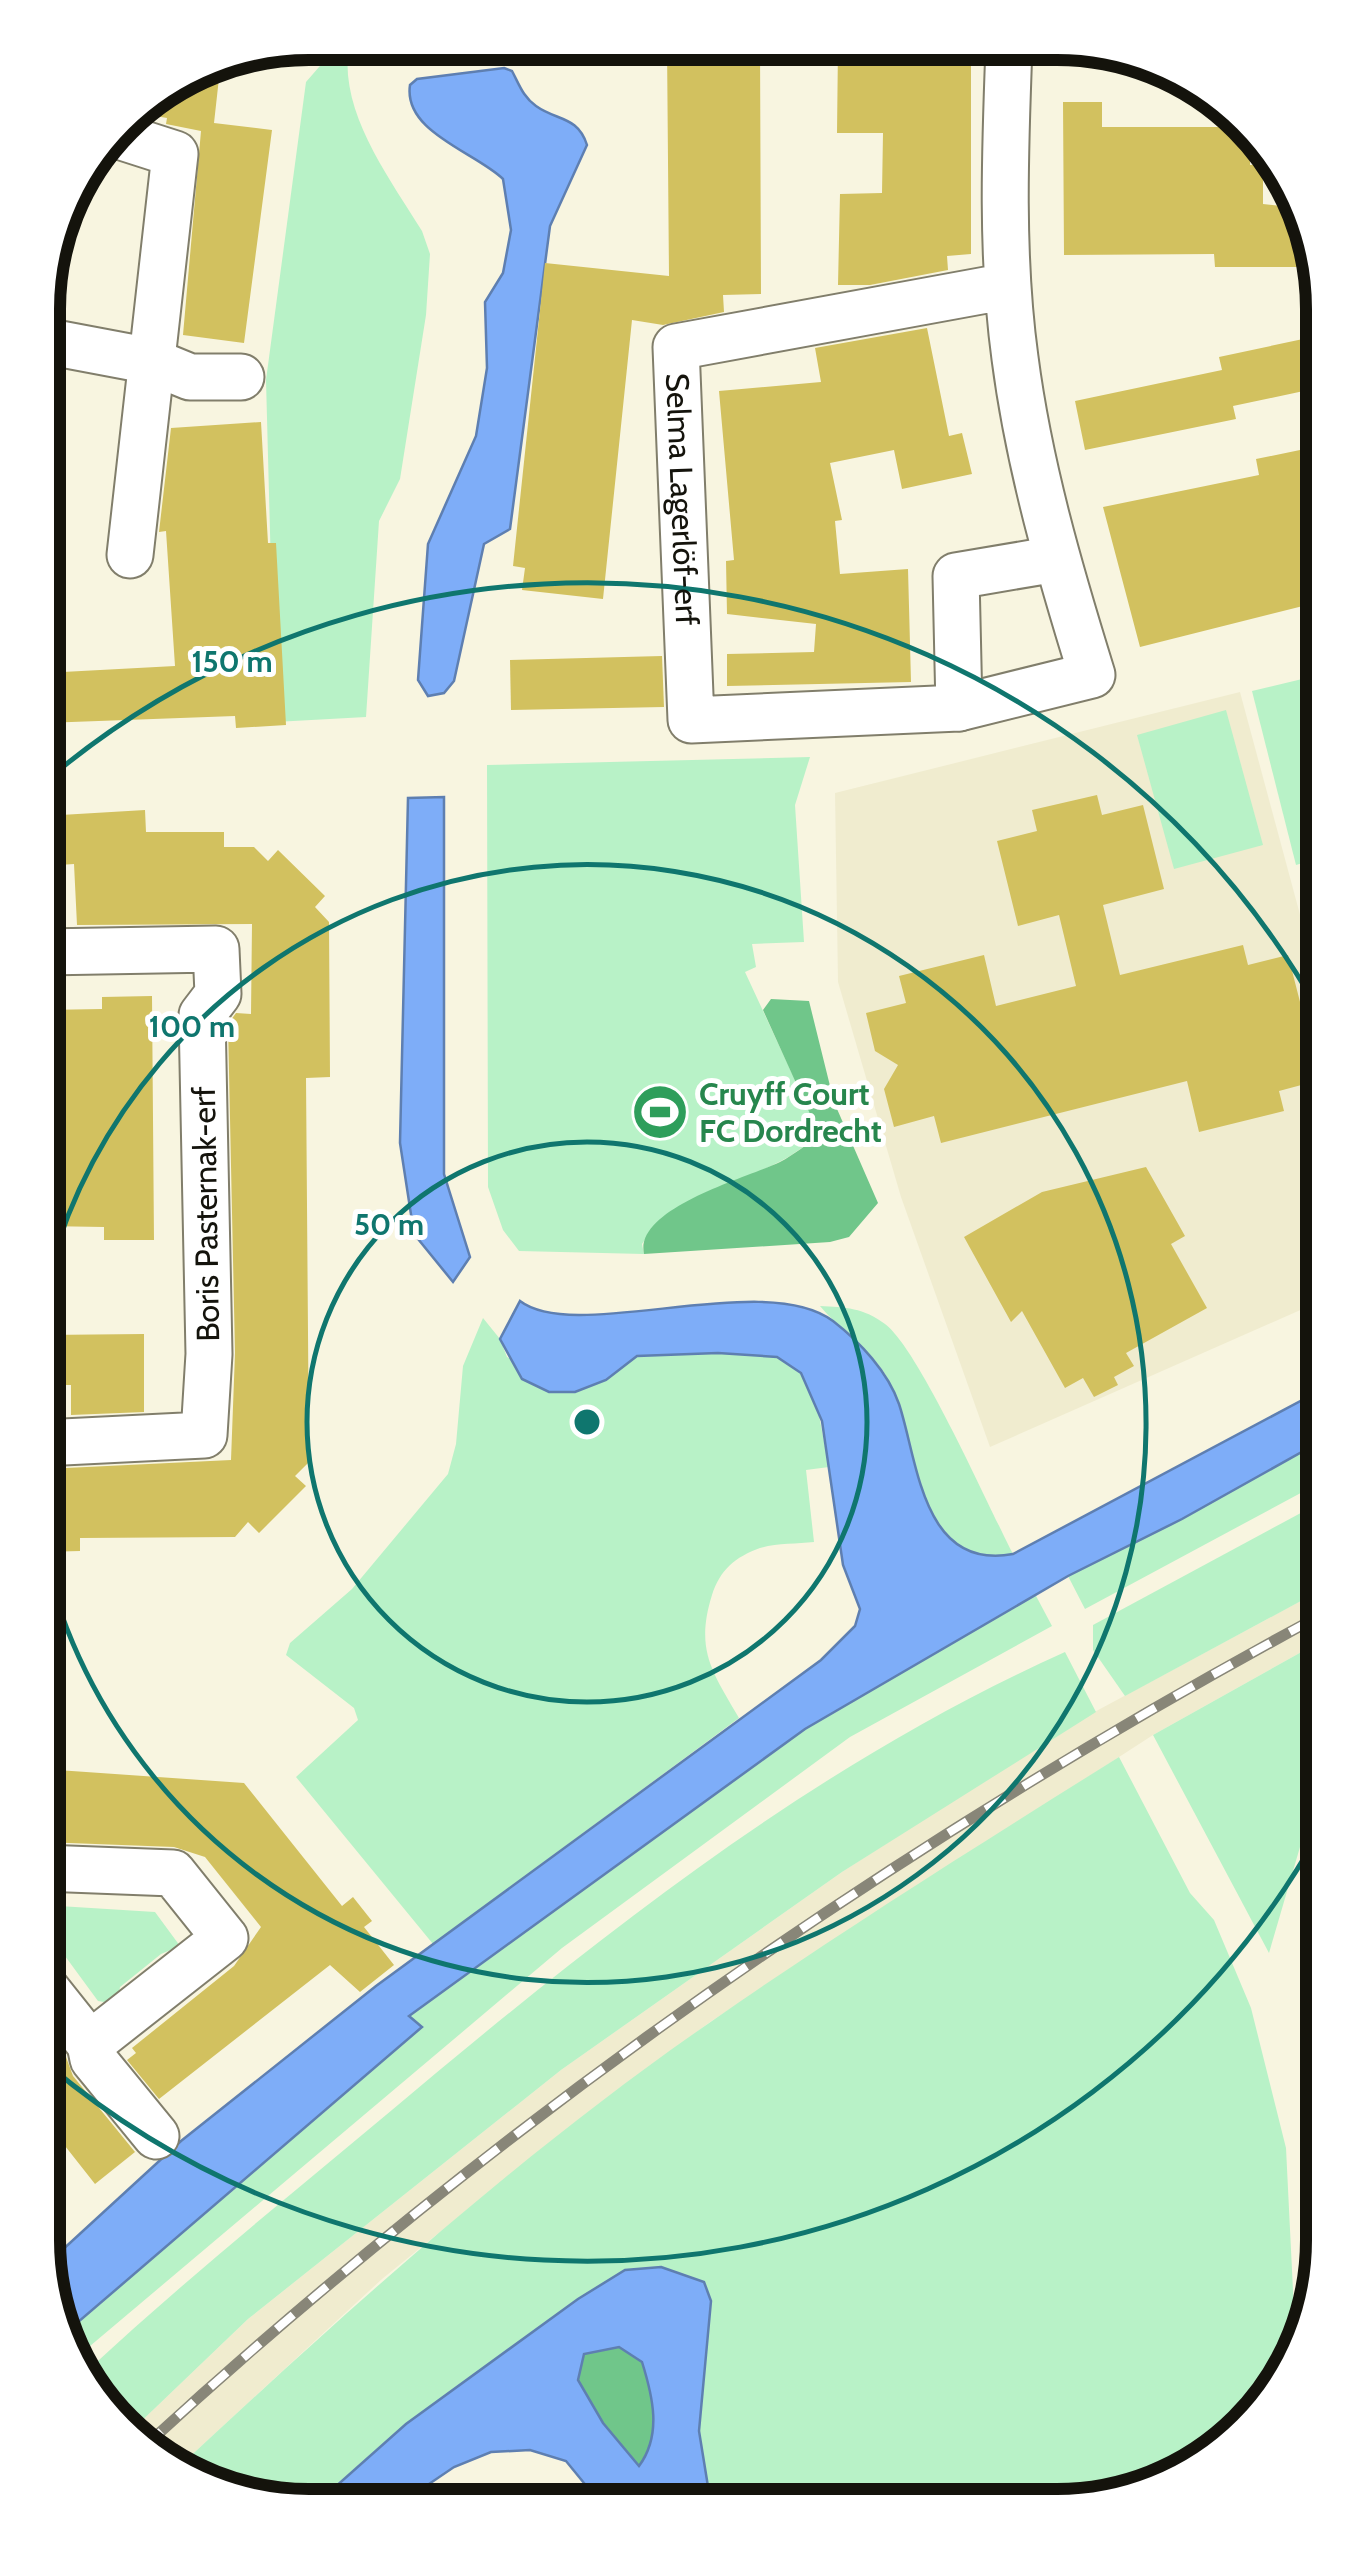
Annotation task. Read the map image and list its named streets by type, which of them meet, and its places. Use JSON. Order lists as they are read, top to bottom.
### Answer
{
  "streets": {
    "street": ["Selma Lagerlöf-erf", "Boris Pasternak-erf"]
  },
  "places": {
    "sports": ["Cruyff Court FC Dordrecht"]
  },
  "rings": ["150 m", "100 m", "50 m"]
}
